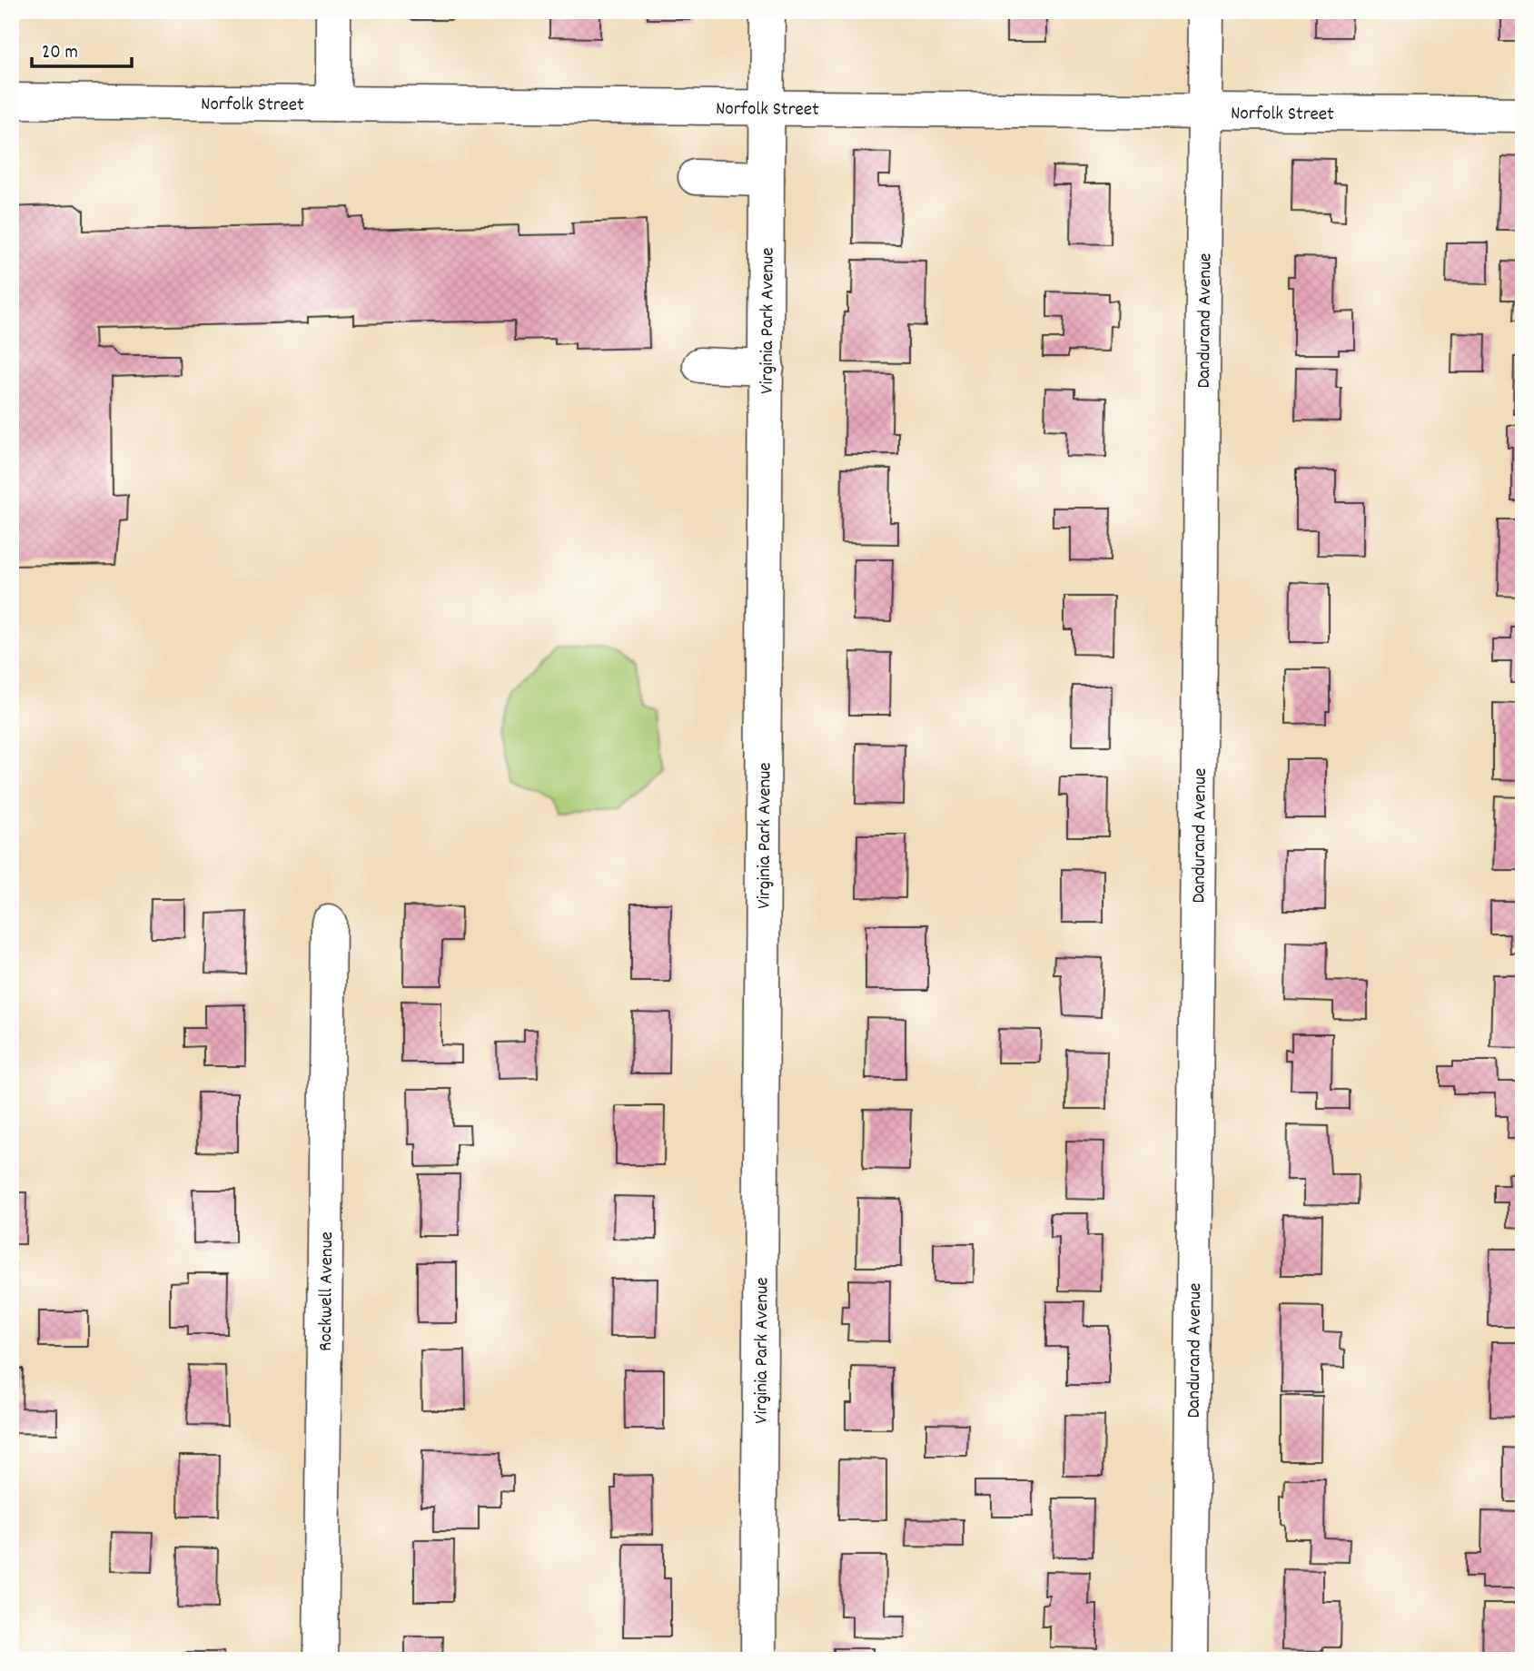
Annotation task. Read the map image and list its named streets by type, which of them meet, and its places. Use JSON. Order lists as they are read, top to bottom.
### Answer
{
  "streets": {
    "street": [
      "Norfolk Street",
      "Virginia Park Avenue",
      "Dandurand Avenue",
      "Rockwell Avenue"
    ]
  },
  "crossings": [
    ["Norfolk Street", "Virginia Park Avenue"],
    ["Norfolk Street", "Dandurand Avenue"]
  ],
  "scale_bar": "20 m"
}
